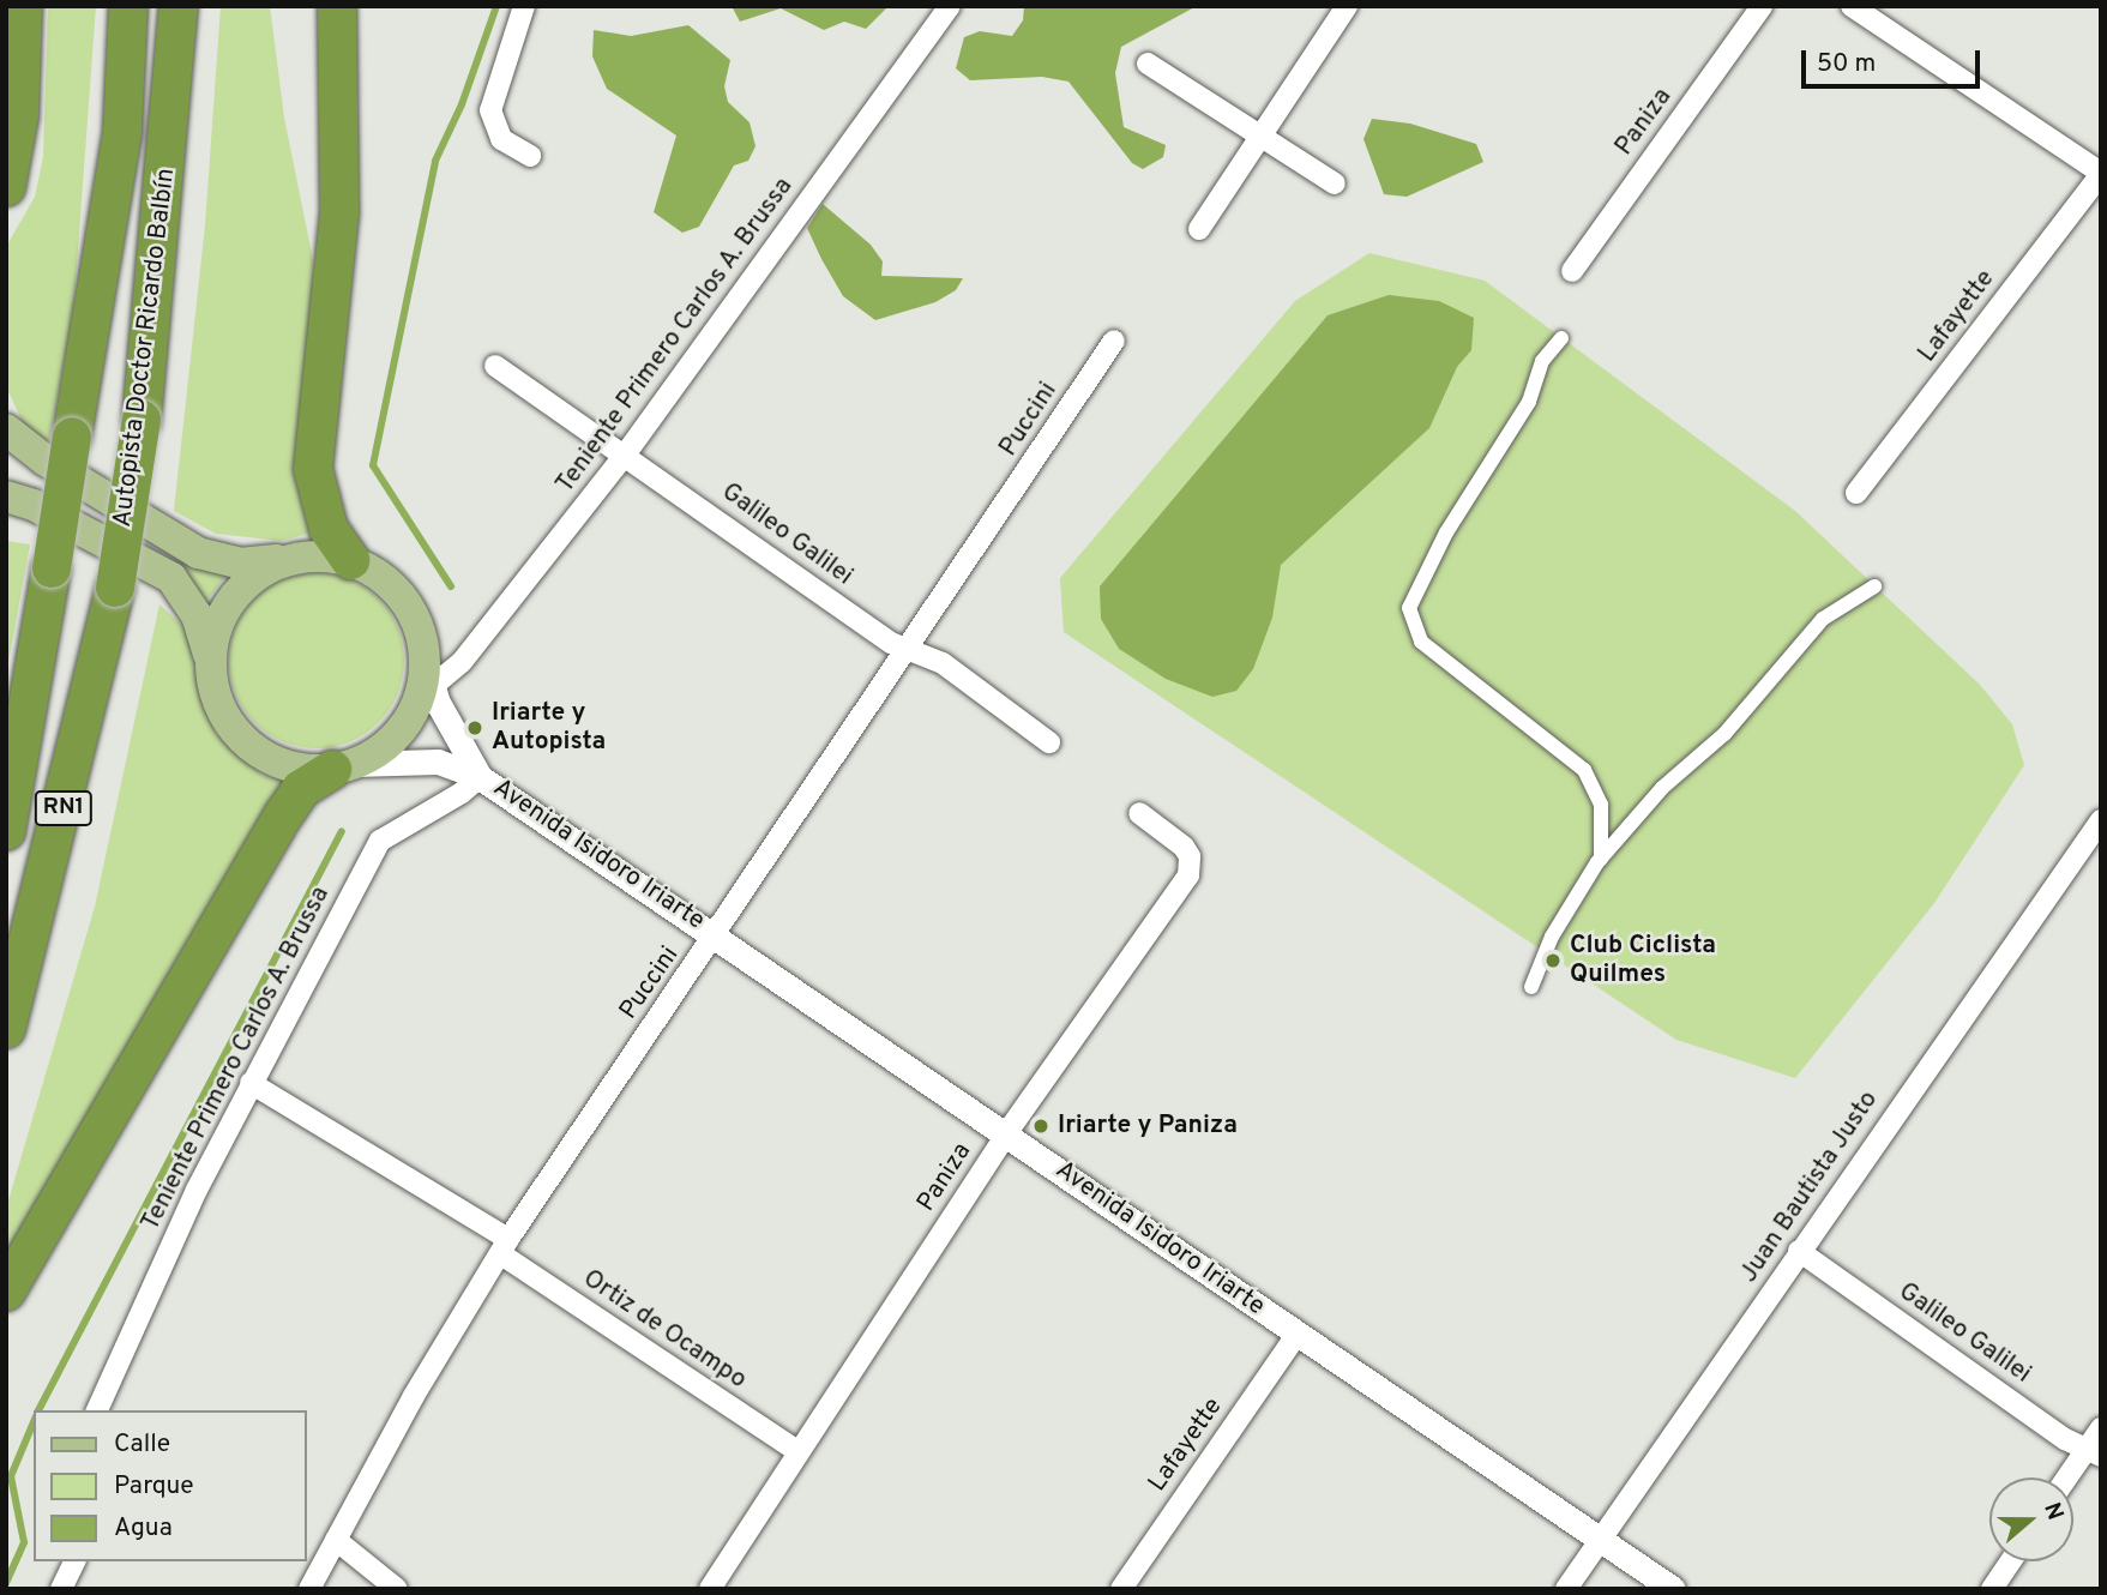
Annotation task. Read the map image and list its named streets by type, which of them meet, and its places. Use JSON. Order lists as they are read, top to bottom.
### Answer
{
  "streets": {
    "highway": ["Autopista Doctor Ricardo Balbín", "RN1"],
    "street": [
      "Paniza",
      "Lafayette",
      "Teniente Primero Carlos A. Brussa",
      "Puccini",
      "Galileo Galilei",
      "Avenida Isidoro Iriarte",
      "Juan Bautista Justo",
      "Ortiz de Ocampo"
    ]
  },
  "crossings": [
    ["Paniza", "Avenida Isidoro Iriarte"],
    ["Paniza", "Ortiz de Ocampo"],
    ["Lafayette", "Avenida Isidoro Iriarte"],
    ["Teniente Primero Carlos A. Brussa", "Galileo Galilei"],
    ["Teniente Primero Carlos A. Brussa", "Avenida Isidoro Iriarte"],
    ["Teniente Primero Carlos A. Brussa", "Ortiz de Ocampo"],
    ["Puccini", "Galileo Galilei"],
    ["Puccini", "Avenida Isidoro Iriarte"],
    ["Puccini", "Ortiz de Ocampo"],
    ["Galileo Galilei", "Juan Bautista Justo"],
    ["Avenida Isidoro Iriarte", "Juan Bautista Justo"]
  ],
  "places": ["Iriarte y Autopista", "Club Ciclista Quilmes", "Iriarte y Paniza"],
  "legend": ["Calle", "Parque", "Agua"],
  "scale_bar": "50 m",
  "north": "right"
}
